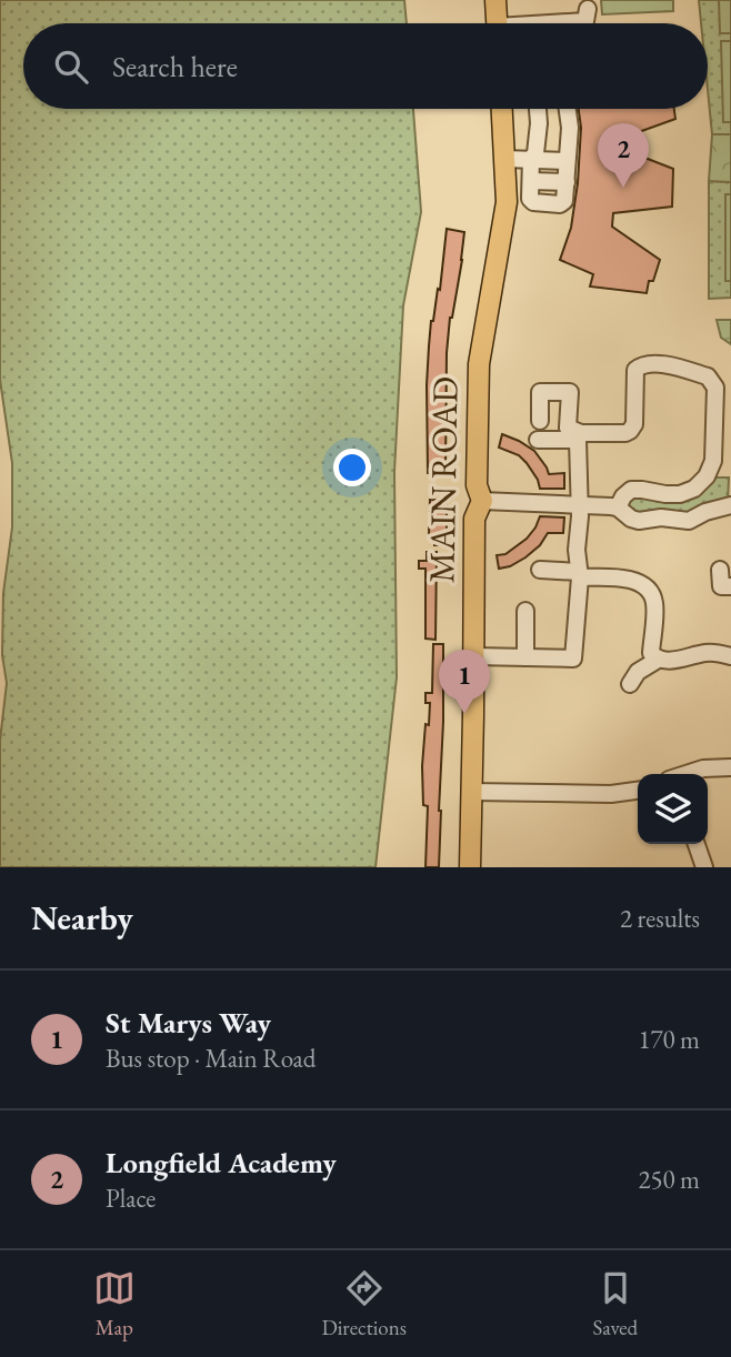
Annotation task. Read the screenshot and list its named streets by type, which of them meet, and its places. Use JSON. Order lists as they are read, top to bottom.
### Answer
{
  "streets": {
    "main road": ["MAIN ROAD"]
  },
  "page": {
    "search": "Search here",
    "pins": ["2", "1"],
    "heading": ["Nearby", "2 results"],
    "list": [
      {
        "mark": "1",
        "name": "St Marys Way",
        "note": "Bus stop · Main Road",
        "value": "170 m"
      },
      {
        "mark": "2",
        "name": "Longfield Academy",
        "note": "Place",
        "value": "250 m"
      }
    ],
    "nav": ["Map", "Directions", "Saved"]
  }
}
